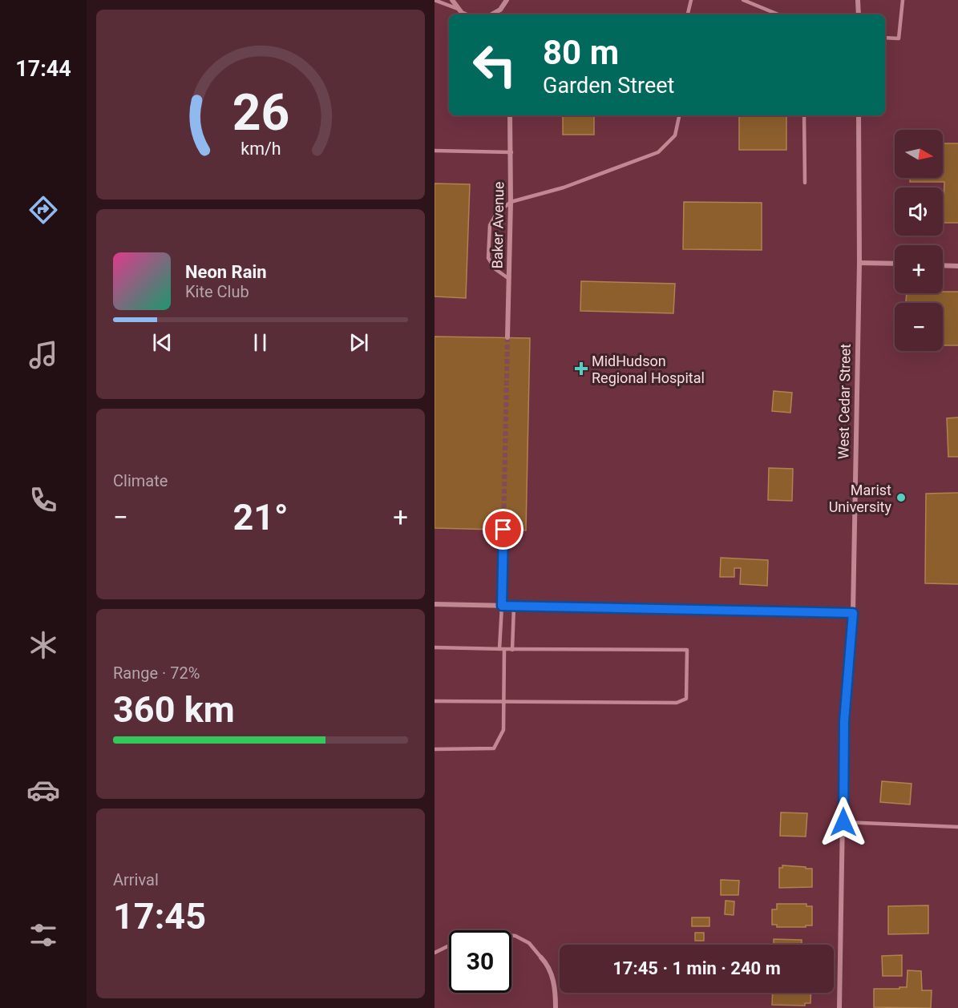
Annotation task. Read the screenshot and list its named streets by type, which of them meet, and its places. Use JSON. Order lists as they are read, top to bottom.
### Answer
{
  "streets": {
    "street": ["Baker Avenue", "West Cedar Street"]
  },
  "places": {
    "health": ["MidHudson Regional Hospital"],
    "other": ["Marist University"]
  },
  "north": "right",
  "page": {
    "tabs": "17:44",
    "turn": ["80 m", "Garden Street"],
    "map_buttons": ["+", "−"],
    "song": ["Neon Rain", "Kite Club"],
    "tile": [
      "Climate",
      ["Range · 72%", "360 km"],
      ["Arrival", "17:45"]
    ],
    "heat": ["−", "21°", "+"],
    "limit": "30",
    "trip": "17:45 · 1 min · 240 m",
    "gauge": ["26", "km/h"]
  }
}
